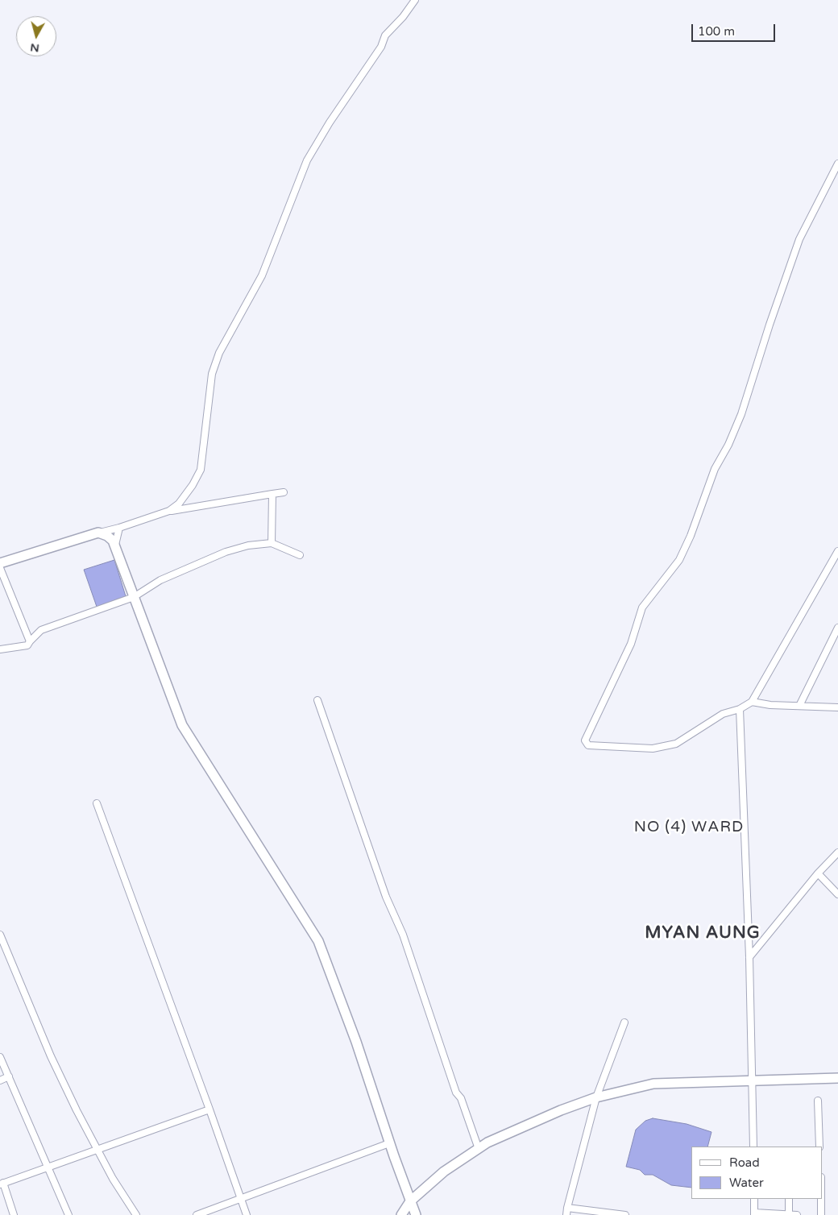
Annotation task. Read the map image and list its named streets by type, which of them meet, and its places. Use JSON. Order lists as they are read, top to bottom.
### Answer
{
  "districts": ["NO (4) WARD", "MYAN AUNG"],
  "legend": ["Road", "Water"],
  "scale_bar": "100 m",
  "north": "bottom"
}
